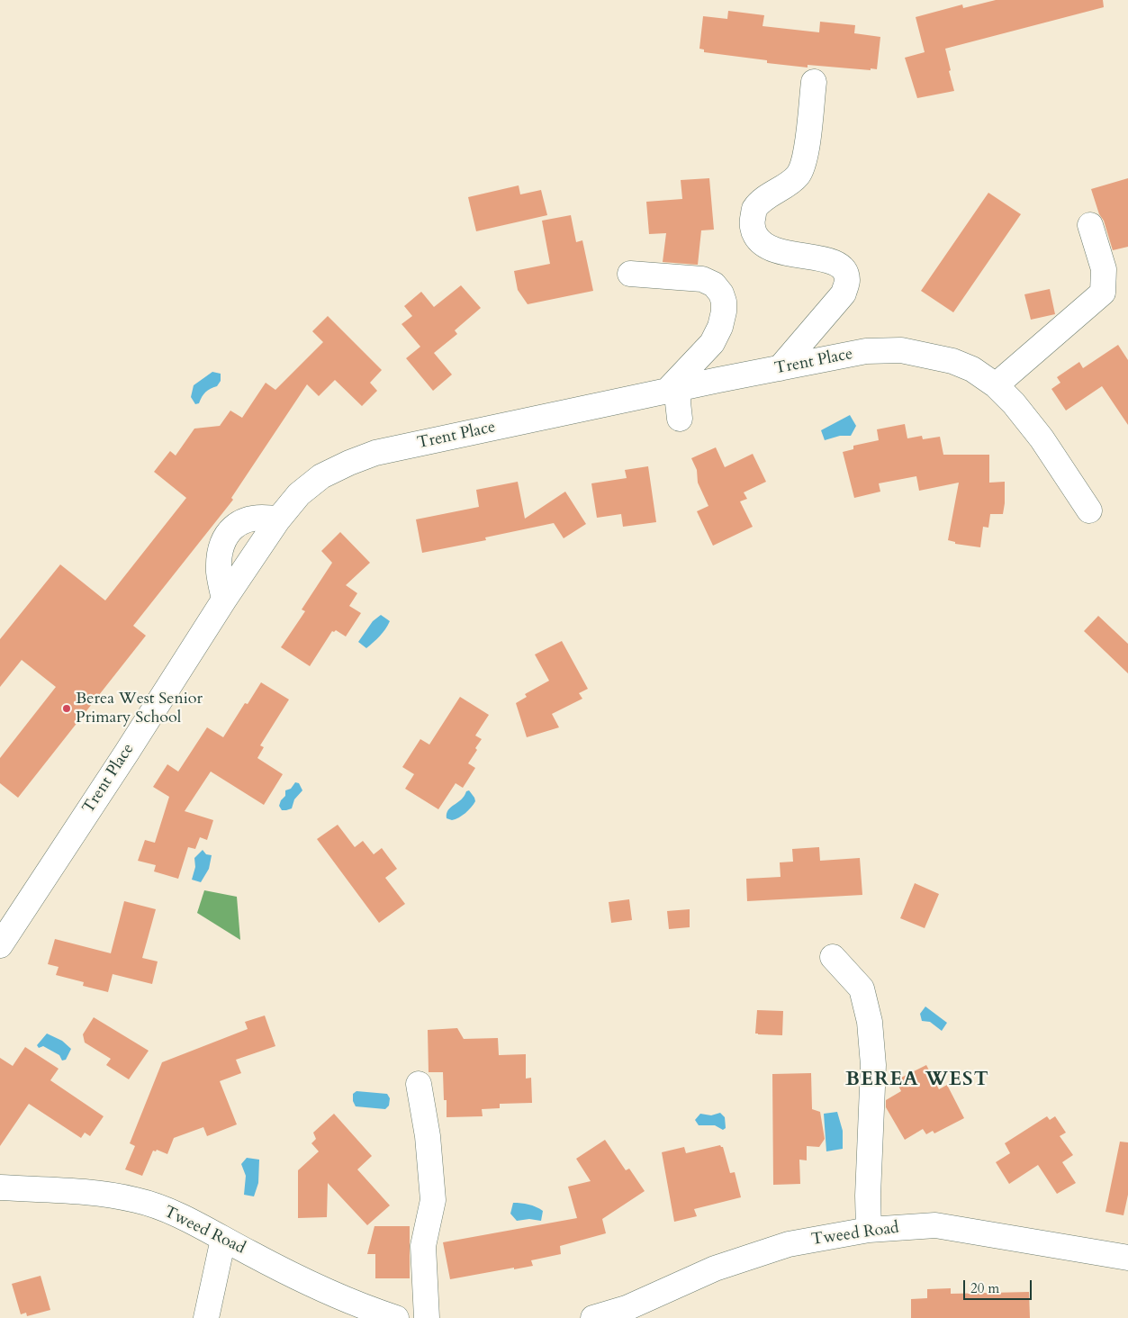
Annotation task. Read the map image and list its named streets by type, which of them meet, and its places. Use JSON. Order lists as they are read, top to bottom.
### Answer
{
  "streets": {
    "street": ["Trent Place", "Tweed Road"]
  },
  "districts": ["BEREA WEST"],
  "places": ["Berea West Senior Primary School"],
  "scale_bar": "20 m"
}
